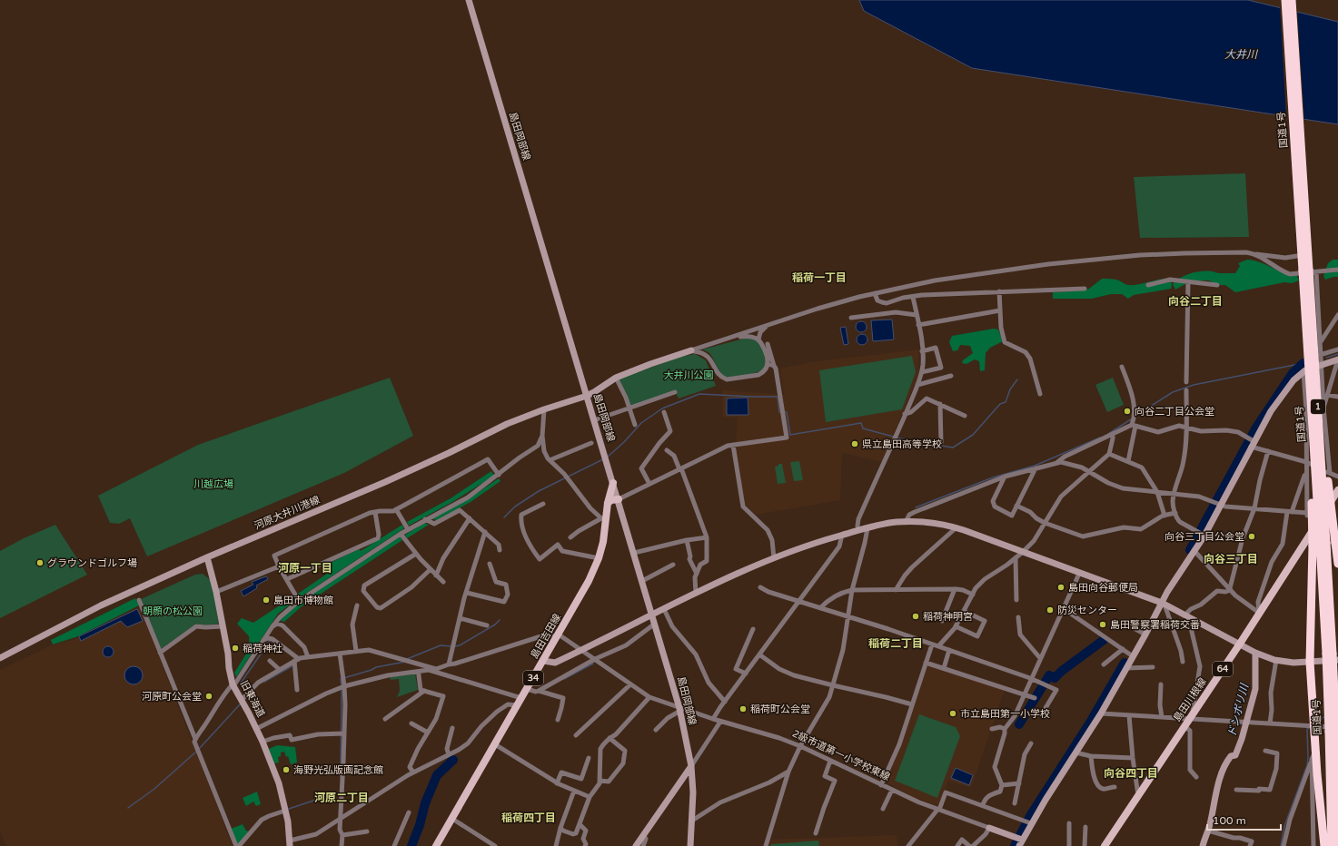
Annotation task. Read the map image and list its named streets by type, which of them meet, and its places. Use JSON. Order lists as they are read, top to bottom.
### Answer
{
  "streets": {
    "highway": ["国道1号", "1"],
    "main road": [
      "島田吉田線",
      "64",
      "34",
      "島田川根線"
    ],
    "street": [
      "島田岡部線",
      "河原大井川港線",
      "旧東海道",
      "2級市道第一小学校東線"
    ]
  },
  "crossings": [
    ["島田岡部線", "河原大井川港線"],
    ["島田岡部線", "島田吉田線"],
    ["島田岡部線", "2級市道第一小学校東線"],
    ["河原大井川港線", "旧東海道"],
    ["島田吉田線", "2級市道第一小学校東線"]
  ],
  "districts": [
    "稲荷一丁目",
    "向谷二丁目",
    "向谷三丁目",
    "河原一丁目",
    "稲荷二丁目",
    "向谷四丁目",
    "河原二丁目",
    "稲荷四丁目"
  ],
  "water": ["大井川", "ドンボリ川"],
  "parks": ["大井川公園", "川越広場", "朝顔の松公園"],
  "places": [
    "向谷二丁目公会堂",
    "県立島田高等学校",
    "向谷三丁目公会堂",
    "グラウンドゴルフ場",
    "島田向谷郵便局",
    "島田市博物館",
    "防災センター",
    "稲荷神明宮",
    "島田警察署稲荷交番",
    "稲荷神社",
    "河原町公会堂",
    "稲荷町公会堂",
    "市立島田第一小学校",
    "海野光弘版画記念館"
  ],
  "scale_bar": "100 m"
}
